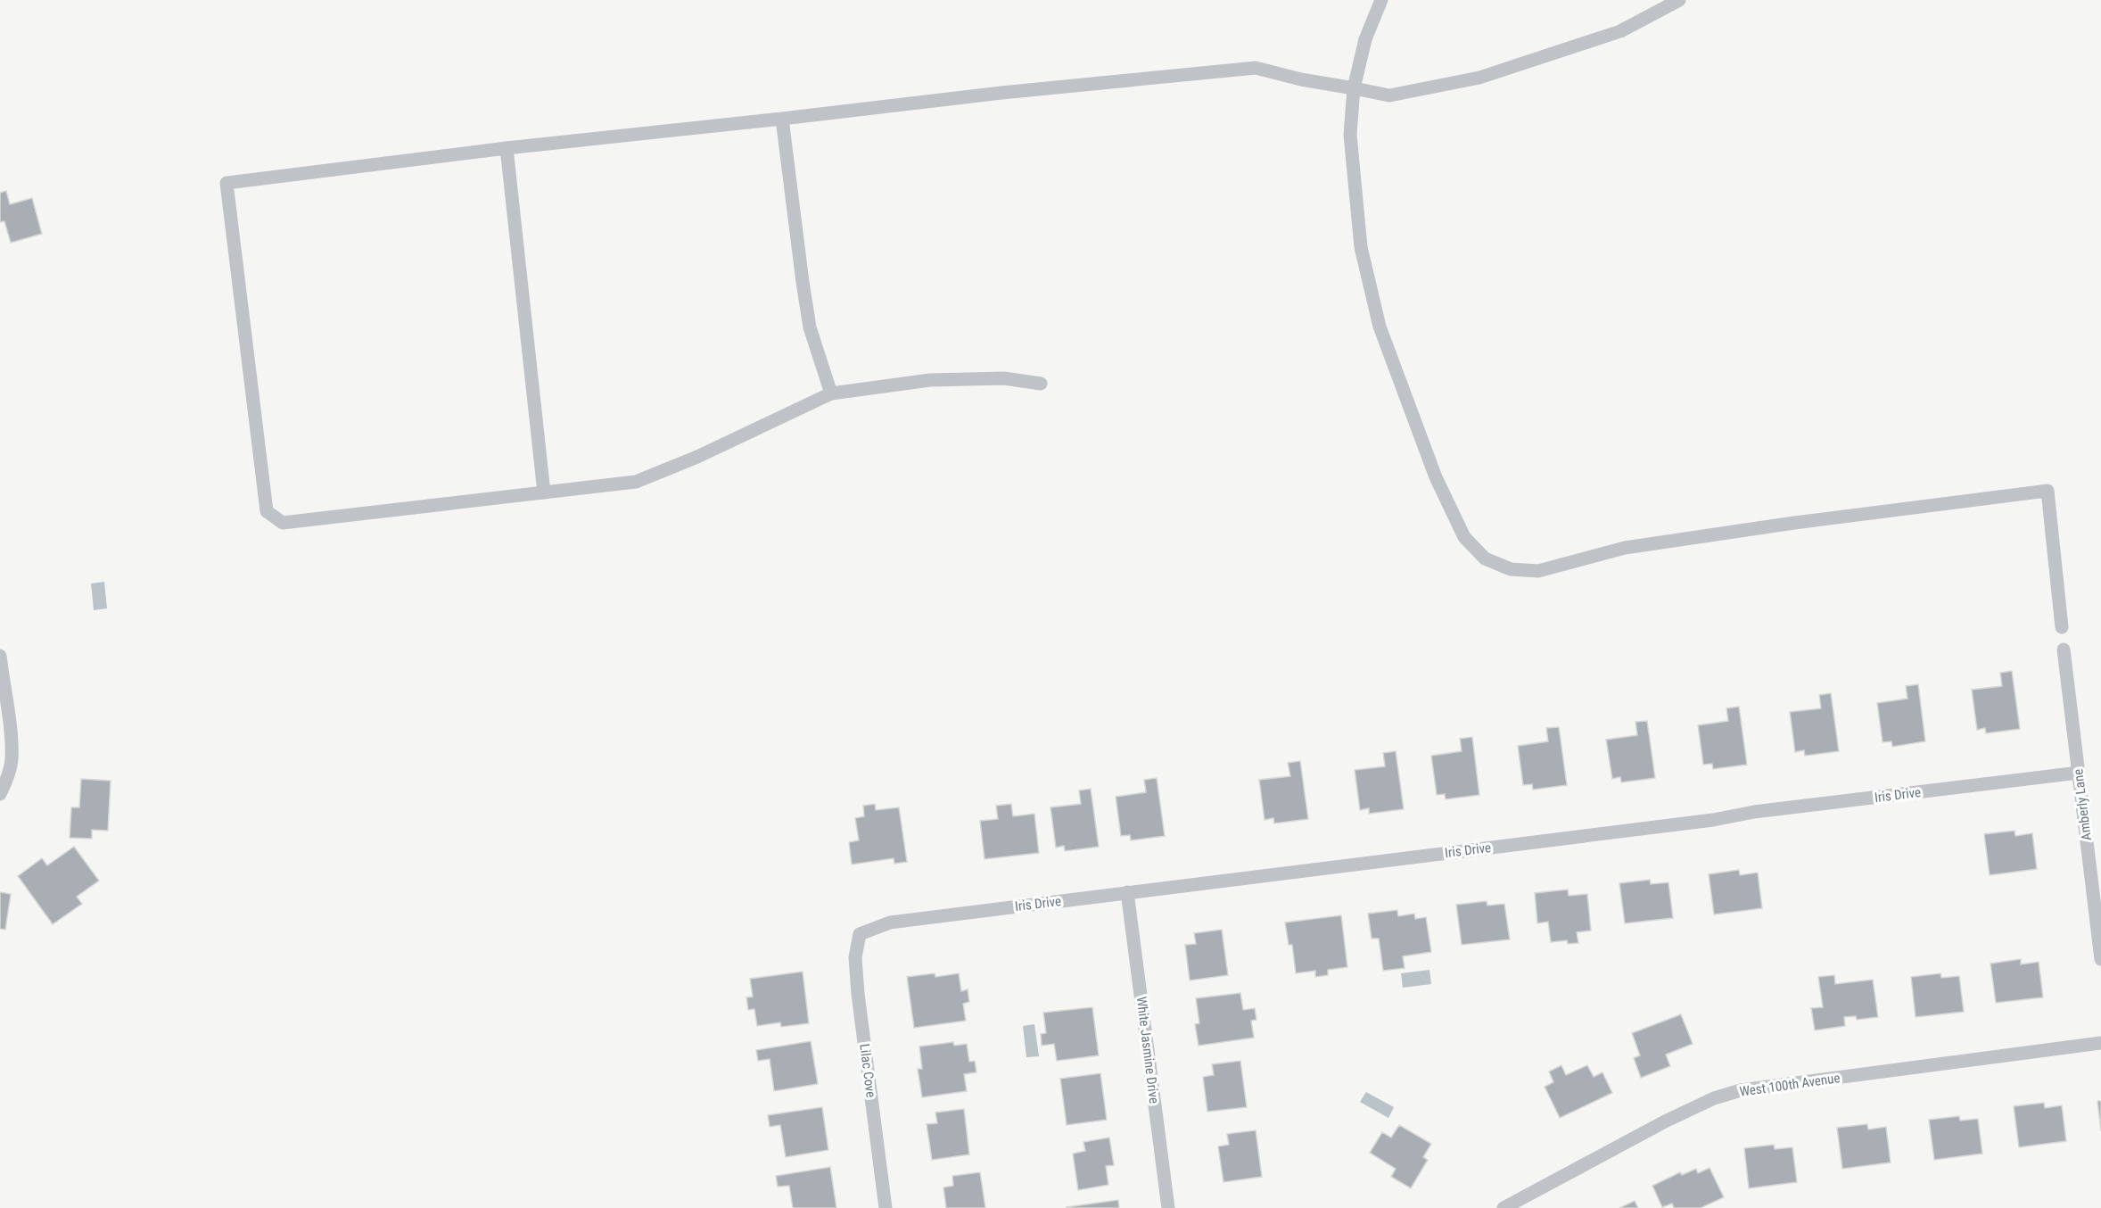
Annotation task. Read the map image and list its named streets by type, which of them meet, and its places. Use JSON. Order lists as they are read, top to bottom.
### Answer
{
  "streets": {
    "street": [
      "Iris Drive",
      "Amberly Lane",
      "White Jasmine Drive",
      "Lilac Cove",
      "West 100th Avenue"
    ]
  },
  "crossings": [
    ["Iris Drive", "Amberly Lane"],
    ["Iris Drive", "White Jasmine Drive"],
    ["Iris Drive", "Lilac Cove"]
  ]
}
